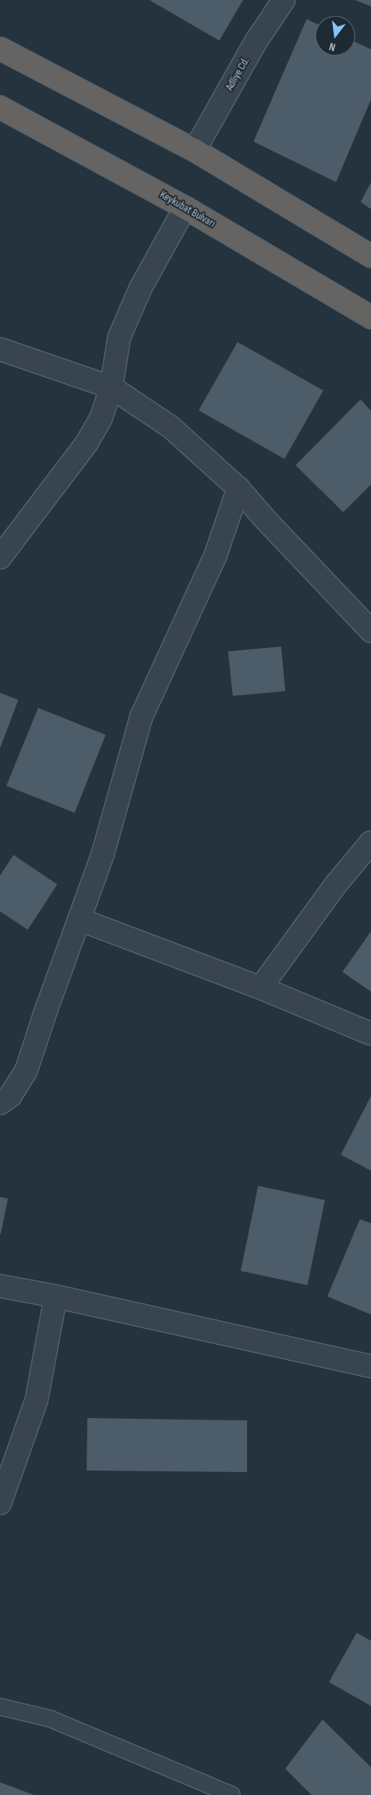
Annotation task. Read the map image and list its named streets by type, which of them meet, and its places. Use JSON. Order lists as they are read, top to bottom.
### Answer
{
  "streets": {
    "highway": ["Keykubat Bulvarı"],
    "street": ["Adliye Cd."]
  },
  "north": "bottom"
}
